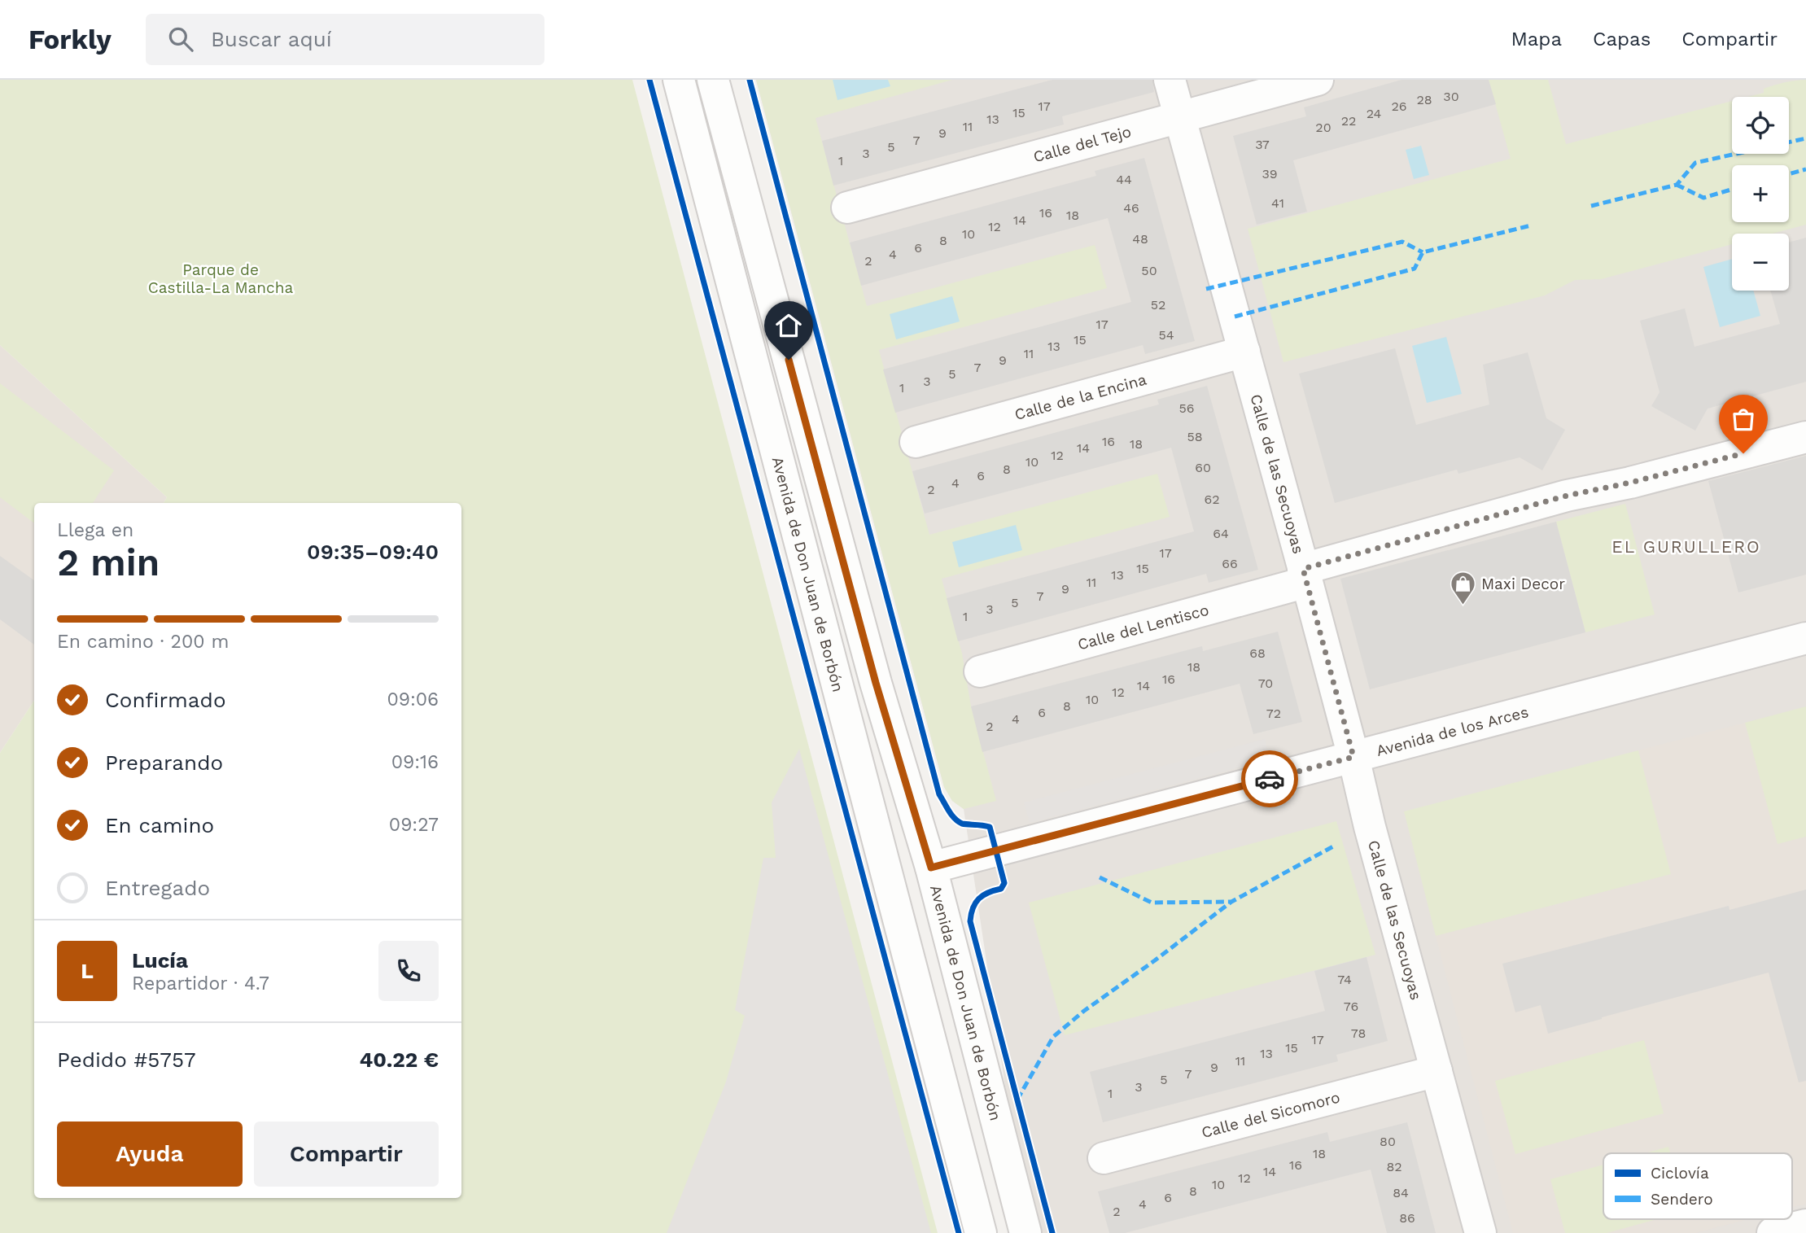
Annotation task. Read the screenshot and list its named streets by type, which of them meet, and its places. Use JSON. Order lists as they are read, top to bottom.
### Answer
{
  "streets": {
    "street": [
      "Calle del Tejo",
      "Calle de la Encina",
      "Calle de las Secuoyas",
      "Avenida de Don Juan de Borbón",
      "Calle del Lentisco",
      "Avenida de los Arces",
      "Calle del Sicomoro"
    ]
  },
  "crossings": [
    ["Calle del Tejo", "Calle de las Secuoyas"],
    ["Calle de la Encina", "Calle de las Secuoyas"],
    ["Calle de las Secuoyas", "Calle del Lentisco"],
    ["Calle de las Secuoyas", "Avenida de los Arces"],
    ["Calle de las Secuoyas", "Calle del Sicomoro"],
    ["Avenida de Don Juan de Borbón", "Avenida de los Arces"]
  ],
  "districts": ["EL GURULLERO"],
  "parks": ["Parque de Castilla-La Mancha"],
  "places": {
    "shop": ["Maxi Decor"]
  },
  "house_numbers": [
    "30",
    "28",
    "17",
    "26",
    "15",
    "24",
    "13",
    "22",
    "11",
    "20",
    "9",
    "7",
    "37",
    "5",
    "3",
    "1",
    "39",
    "44",
    "41",
    "46",
    "16",
    "18",
    "14",
    "12",
    "10",
    "48",
    "8",
    "6",
    "4",
    "2",
    "50",
    "52",
    "17",
    "54",
    "15",
    "13",
    "11",
    "9",
    "7",
    "5",
    "3",
    "1",
    "56",
    "58",
    "16",
    "18",
    "14",
    "12",
    "10",
    "60",
    "8",
    "6",
    "4",
    "2",
    "62",
    "64",
    "17",
    "66",
    "15",
    "13",
    "11",
    "9",
    "7",
    "5",
    "3",
    "1",
    "68",
    "18",
    "16",
    "70",
    "14",
    "12",
    "10",
    "8",
    "6",
    "72",
    "4",
    "2",
    "74",
    "76",
    "78",
    "17",
    "15",
    "13",
    "11",
    "9",
    "7",
    "5",
    "3",
    "1",
    "80",
    "18",
    "16",
    "82",
    "14",
    "12",
    "10",
    "8",
    "84",
    "6",
    "4",
    "2",
    "86"
  ],
  "legend": ["Ciclovía", "Sendero"],
  "page": {
    "header": "Forkly",
    "search": "Buscar aquí",
    "nav": ["Mapa", "Capas", "Compartir"],
    "map_buttons": ["+", "−"],
    "heading": ["2 min", "Llega en", "09:35–09:40"],
    "panel": [
      "Lucía",
      "Repartidor · 4.7",
      "Pedido #5757",
      "40.22 €"
    ],
    "bar": "En camino · 200 m",
    "list": [
      ["Confirmado", "09:06"],
      ["Preparando", "09:16"],
      ["En camino", "09:27"],
      "Entregado"
    ],
    "round": "L",
    "buttons": ["Ayuda", "Compartir"]
  }
}
